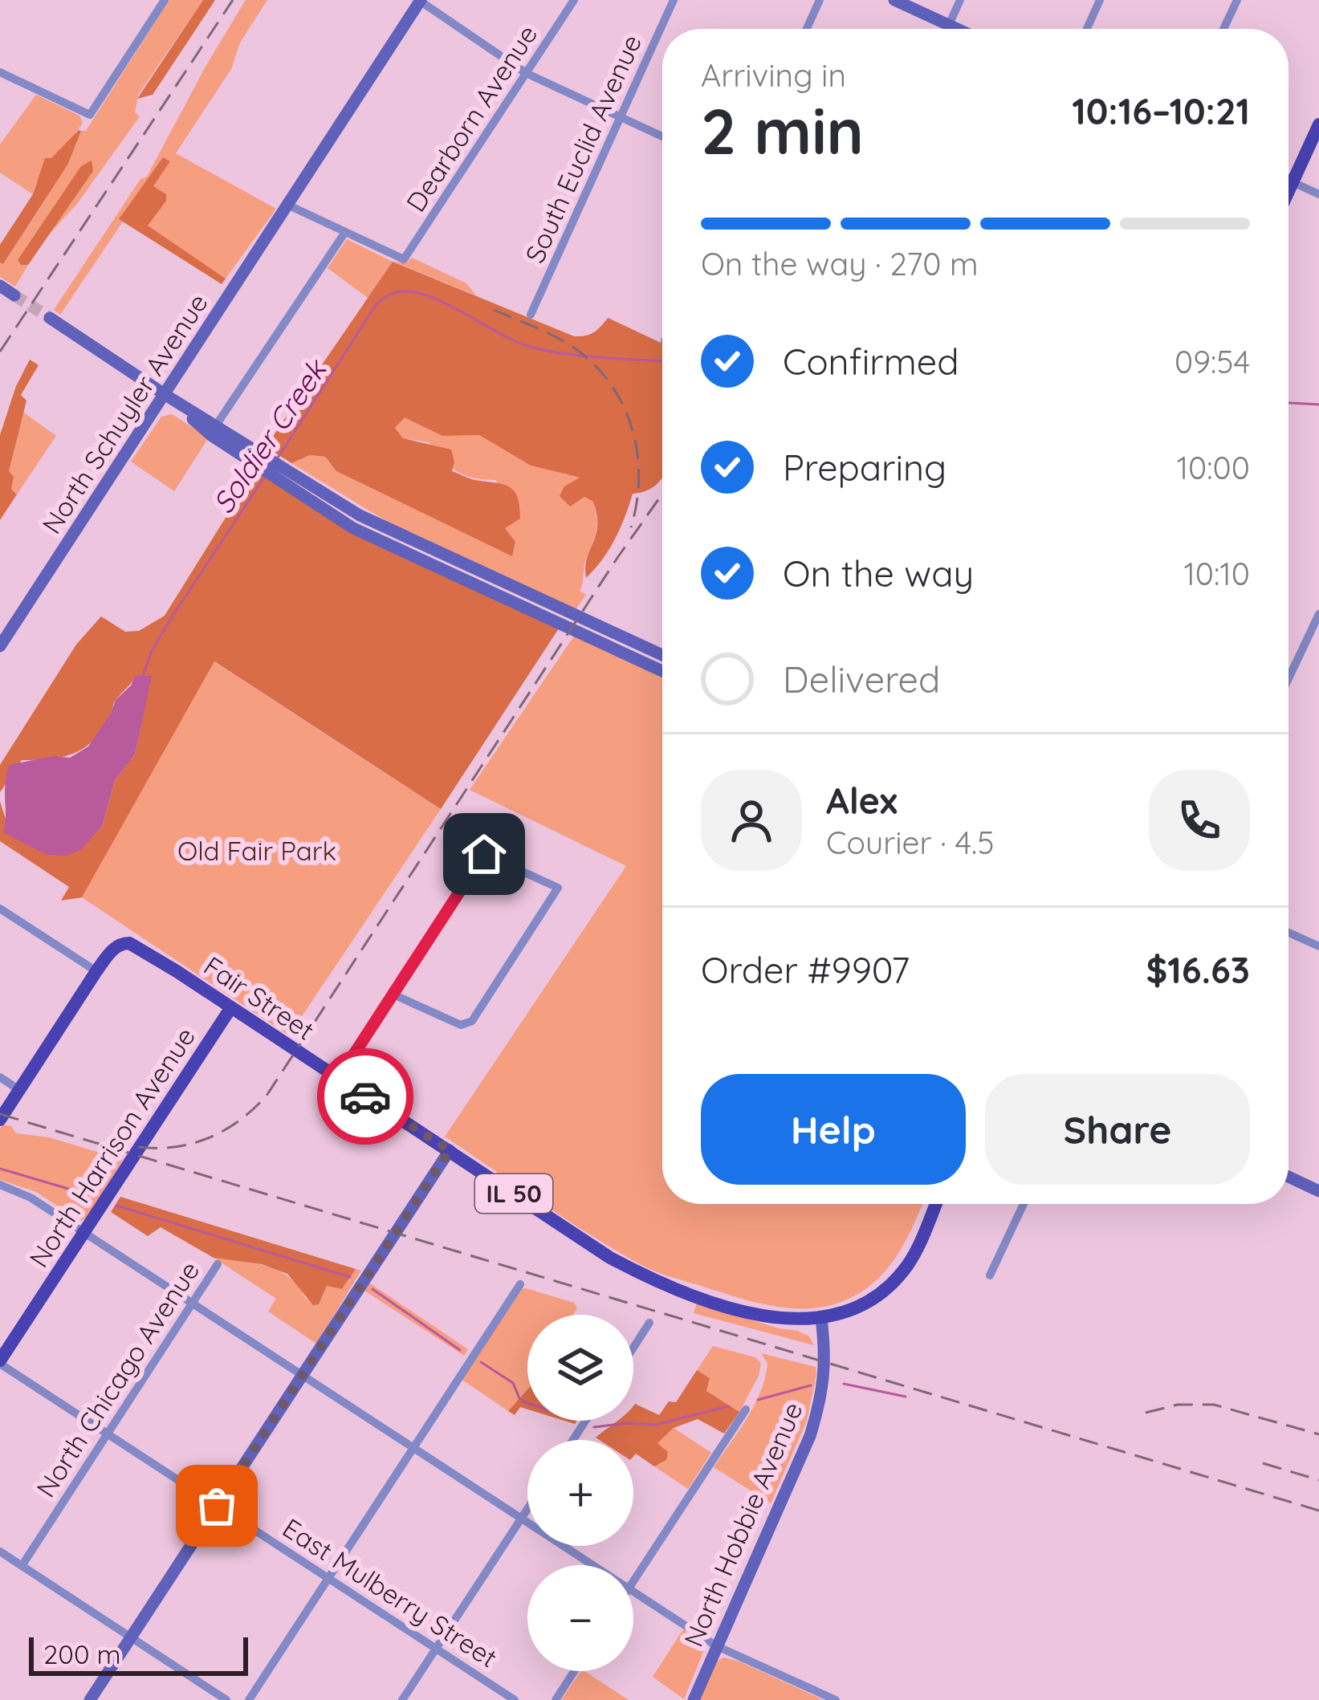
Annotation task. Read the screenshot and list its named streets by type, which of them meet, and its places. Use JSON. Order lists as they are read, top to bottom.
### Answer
{
  "streets": {
    "main road": [
      "North Schuyler Avenue",
      "Fair Street",
      "North Harrison Avenue",
      "IL 50",
      "North Hobbie Avenue"
    ],
    "street": [
      "Dearborn Avenue",
      "South Euclid Avenue",
      "North Chicago Avenue",
      "East Mulberry Street"
    ]
  },
  "crossings": [
    ["Fair Street", "North Harrison Avenue"],
    ["Fair Street", "IL 50"],
    ["Fair Street", "North Hobbie Avenue"],
    ["North Harrison Avenue", "East Mulberry Street"],
    ["IL 50", "North Hobbie Avenue"],
    ["North Chicago Avenue", "East Mulberry Street"]
  ],
  "water": ["Soldier Creek"],
  "parks": ["Old Fair Park"],
  "scale_bar": "200 m",
  "page": {
    "heading": ["2 min", "Arriving in", "10:16–10:21"],
    "panel": [
      "Alex",
      "Courier · 4.5",
      "Order #9907",
      "$16.63"
    ],
    "bar": "On the way · 270 m",
    "list": [
      ["Confirmed", "09:54"],
      ["Preparing", "10:00"],
      ["On the way", "10:10"],
      "Delivered"
    ],
    "buttons": ["Help", "Share"],
    "map_buttons": ["+", "−"],
    "scale": "200 m"
  }
}
